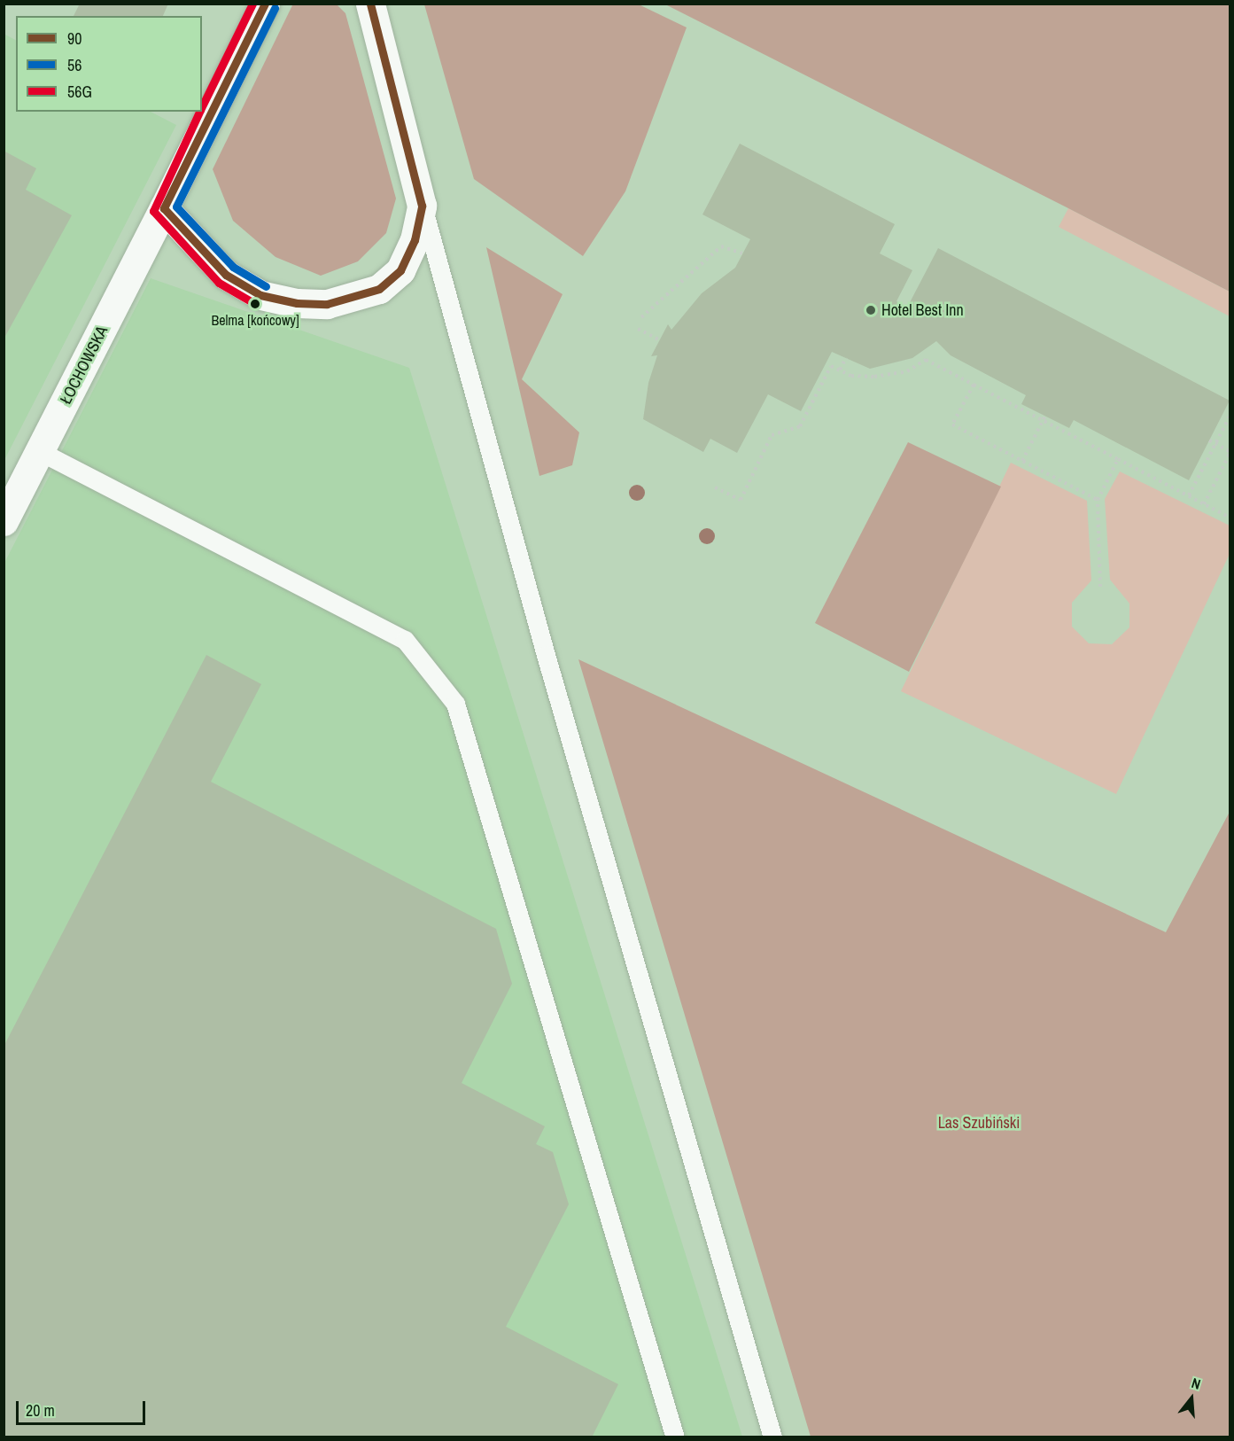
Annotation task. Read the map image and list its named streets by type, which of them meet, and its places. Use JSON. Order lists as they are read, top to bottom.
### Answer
{
  "streets": {
    "street": ["ŁOCHOWSKA"]
  },
  "parks": ["Las Szubiński"],
  "places": ["Belma [końcowy]", "Hotel Best Inn"],
  "lines": ["transit line 90", "transit line 56G", "transit line 56"],
  "legend": ["90", "56", "56G"],
  "scale_bar": "20 m",
  "north": "top"
}
